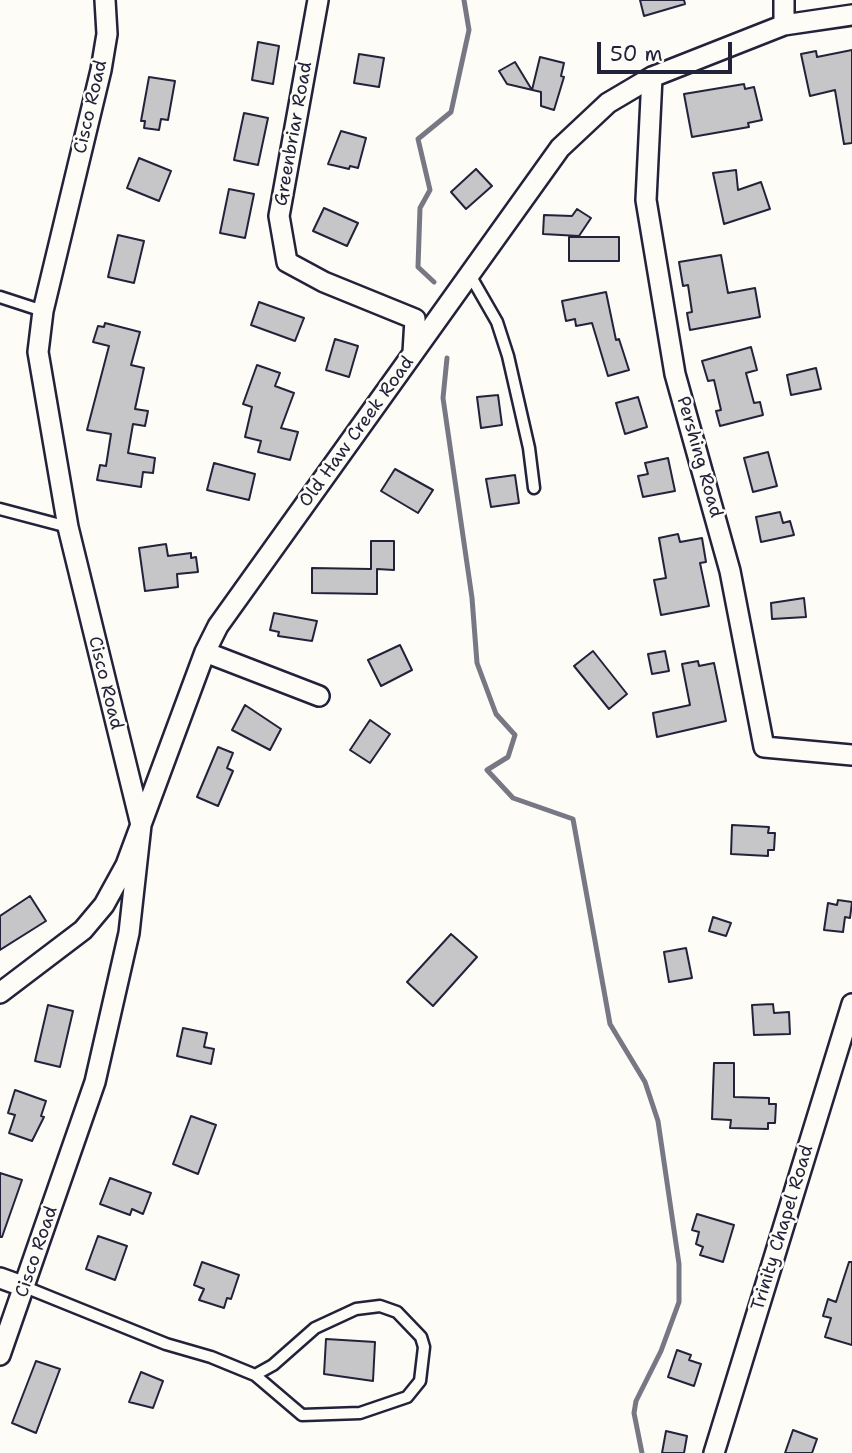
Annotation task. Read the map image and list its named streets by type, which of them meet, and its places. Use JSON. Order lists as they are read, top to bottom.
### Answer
{
  "streets": {
    "street": [
      "Cisco Road",
      "Greenbriar Road",
      "Old Haw Creek Road",
      "Pershing Road",
      "Trinity Chapel Road"
    ]
  },
  "crossings": [
    ["Cisco Road", "Old Haw Creek Road"],
    ["Greenbriar Road", "Old Haw Creek Road"],
    ["Old Haw Creek Road", "Pershing Road"]
  ],
  "scale_bar": "50 m"
}
